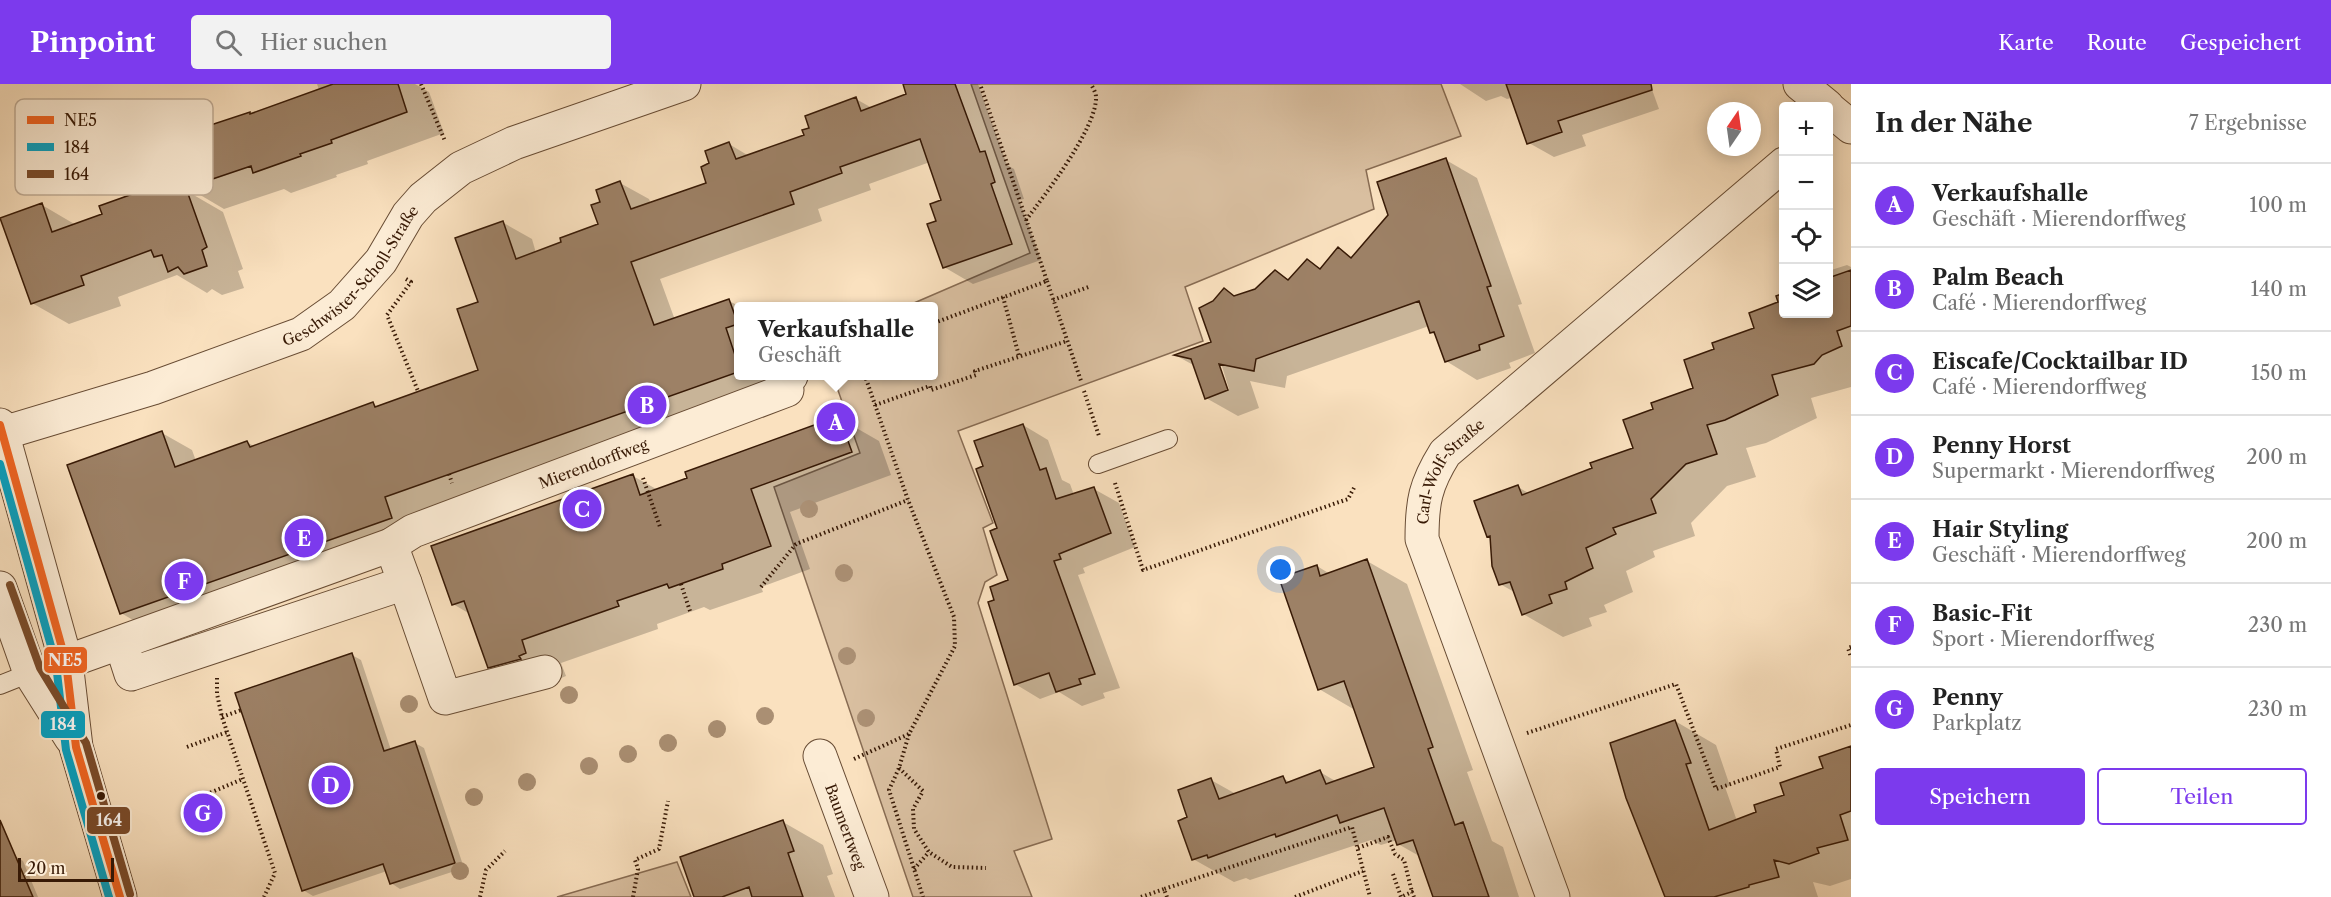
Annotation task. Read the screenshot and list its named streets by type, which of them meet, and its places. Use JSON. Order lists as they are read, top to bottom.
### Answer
{
  "streets": {
    "street": [
      "Geschwister-Scholl-Straße",
      "Mierendorffweg",
      "Carl-Wolf-Straße",
      "Baumertweg"
    ]
  },
  "lines": ["transit line NE5", "transit line 184", "transit line 164"],
  "legend": ["NE5", "184", "164"],
  "scale_bar": "20 m",
  "north": "top",
  "page": {
    "header": "Pinpoint",
    "search": "Hier suchen",
    "nav": ["Karte", "Route", "Gespeichert"],
    "heading": ["In der Nähe", "7 Ergebnisse"],
    "map_buttons": ["+", "−"],
    "list": [
      {
        "mark": "A",
        "name": "Verkaufshalle",
        "note": "Geschäft · Mierendorffweg",
        "value": "100 m"
      },
      {
        "mark": "B",
        "name": "Palm Beach",
        "note": "Café · Mierendorffweg",
        "value": "140 m"
      },
      {
        "mark": "C",
        "name": "Eiscafe/Cocktailbar ID",
        "note": "Café · Mierendorffweg",
        "value": "150 m"
      },
      {
        "mark": "D",
        "name": "Penny Horst",
        "note": "Supermarkt · Mierendorffweg",
        "value": "200 m"
      },
      {
        "mark": "E",
        "name": "Hair Styling",
        "note": "Geschäft · Mierendorffweg",
        "value": "200 m"
      },
      {
        "mark": "F",
        "name": "Basic-Fit",
        "note": "Sport · Mierendorffweg",
        "value": "230 m"
      },
      {
        "mark": "G",
        "name": "Penny",
        "note": "Parkplatz",
        "value": "230 m"
      }
    ],
    "popup": ["Verkaufshalle", "Geschäft"],
    "pins": [
      "B",
      "A",
      "C",
      "E",
      "F",
      "D",
      "G"
    ],
    "buttons": ["Speichern", "Teilen"],
    "scale": "20 m"
  }
}
